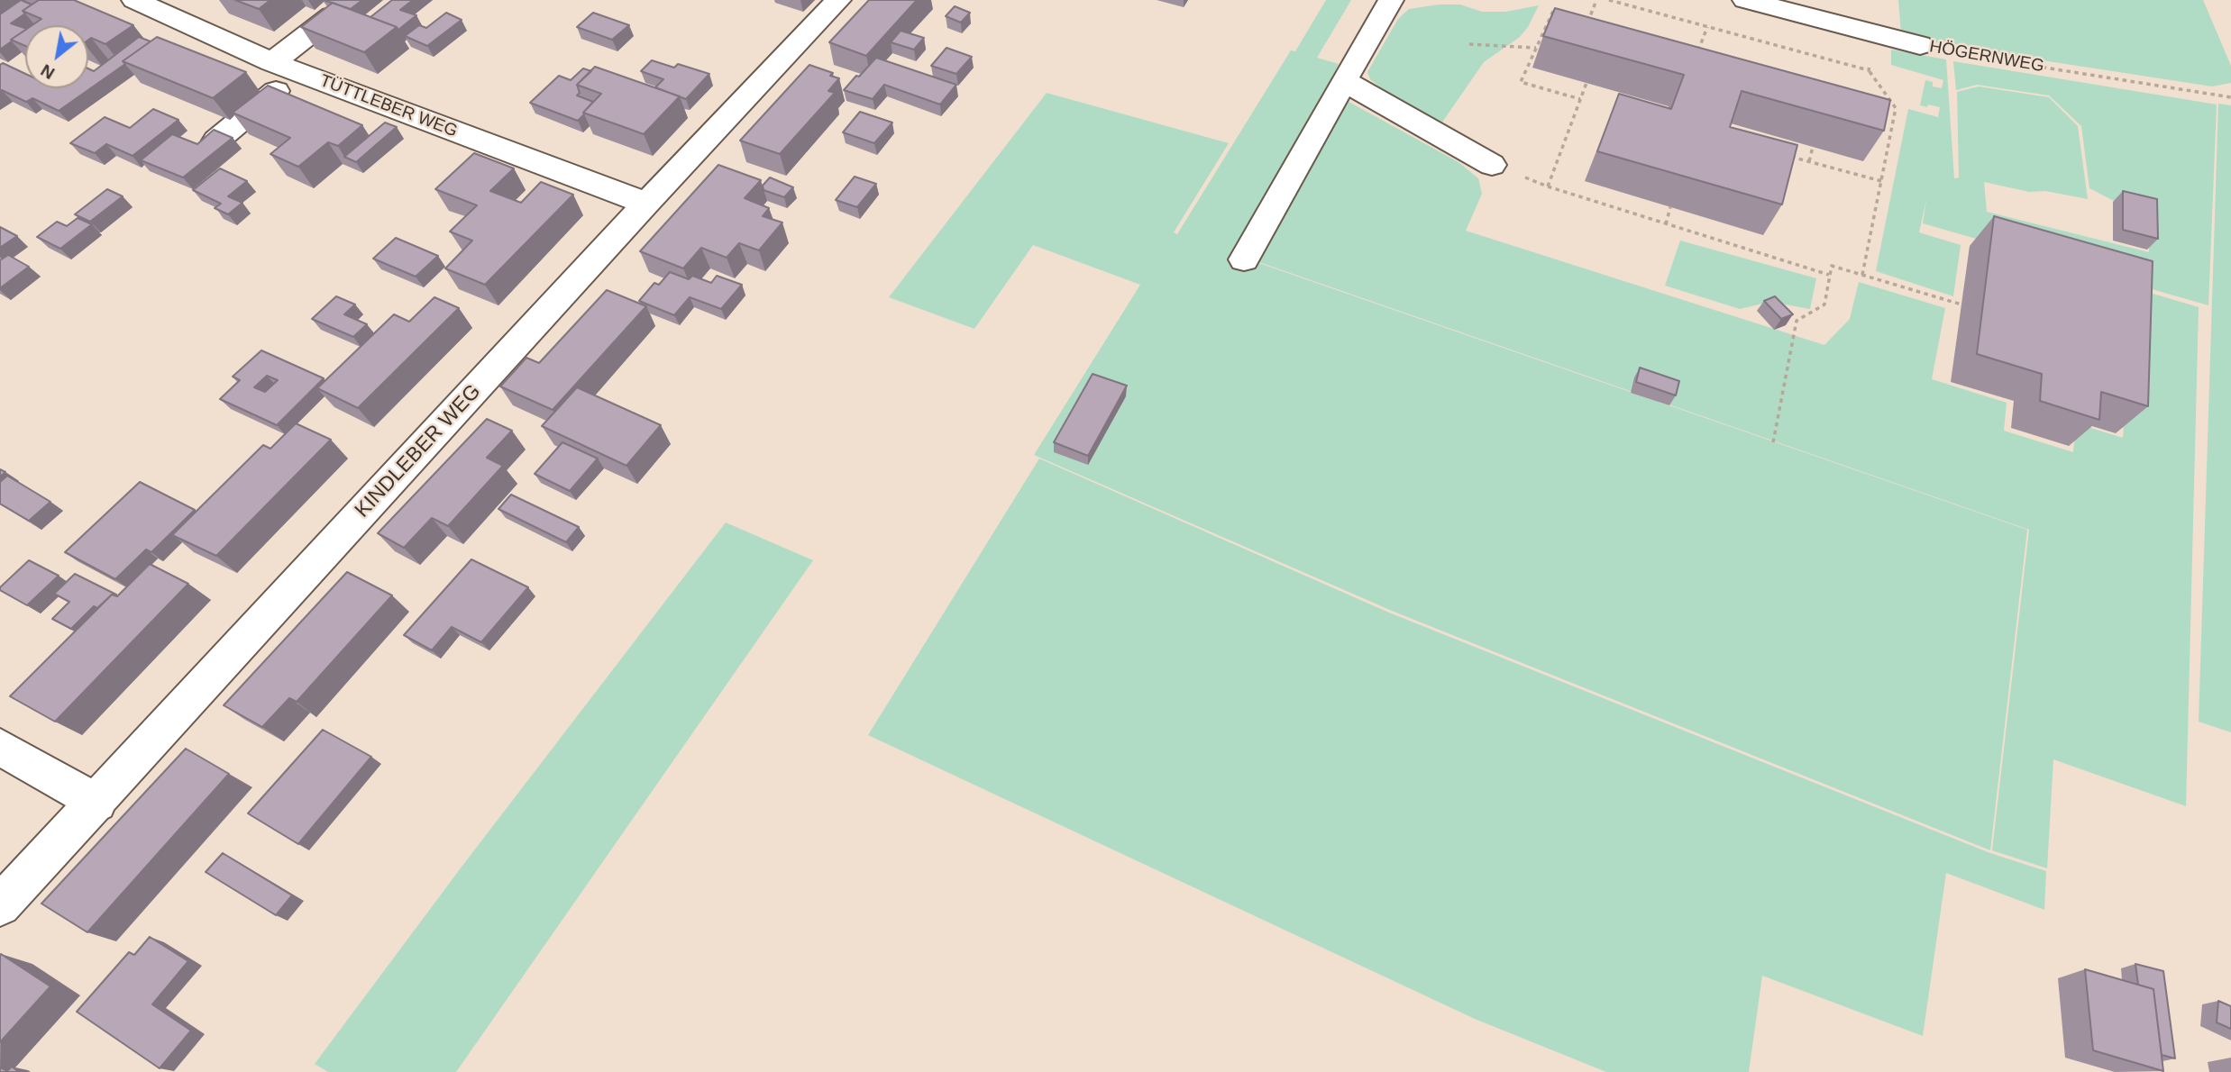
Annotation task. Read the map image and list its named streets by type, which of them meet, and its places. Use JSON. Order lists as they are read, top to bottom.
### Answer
{
  "streets": {
    "street": ["HÖGERNWEG", "TÜTTLEBER WEG", "KINDLEBER WEG"]
  },
  "crossings": [
    ["TÜTTLEBER WEG", "KINDLEBER WEG"]
  ],
  "north": "bottom left"
}
